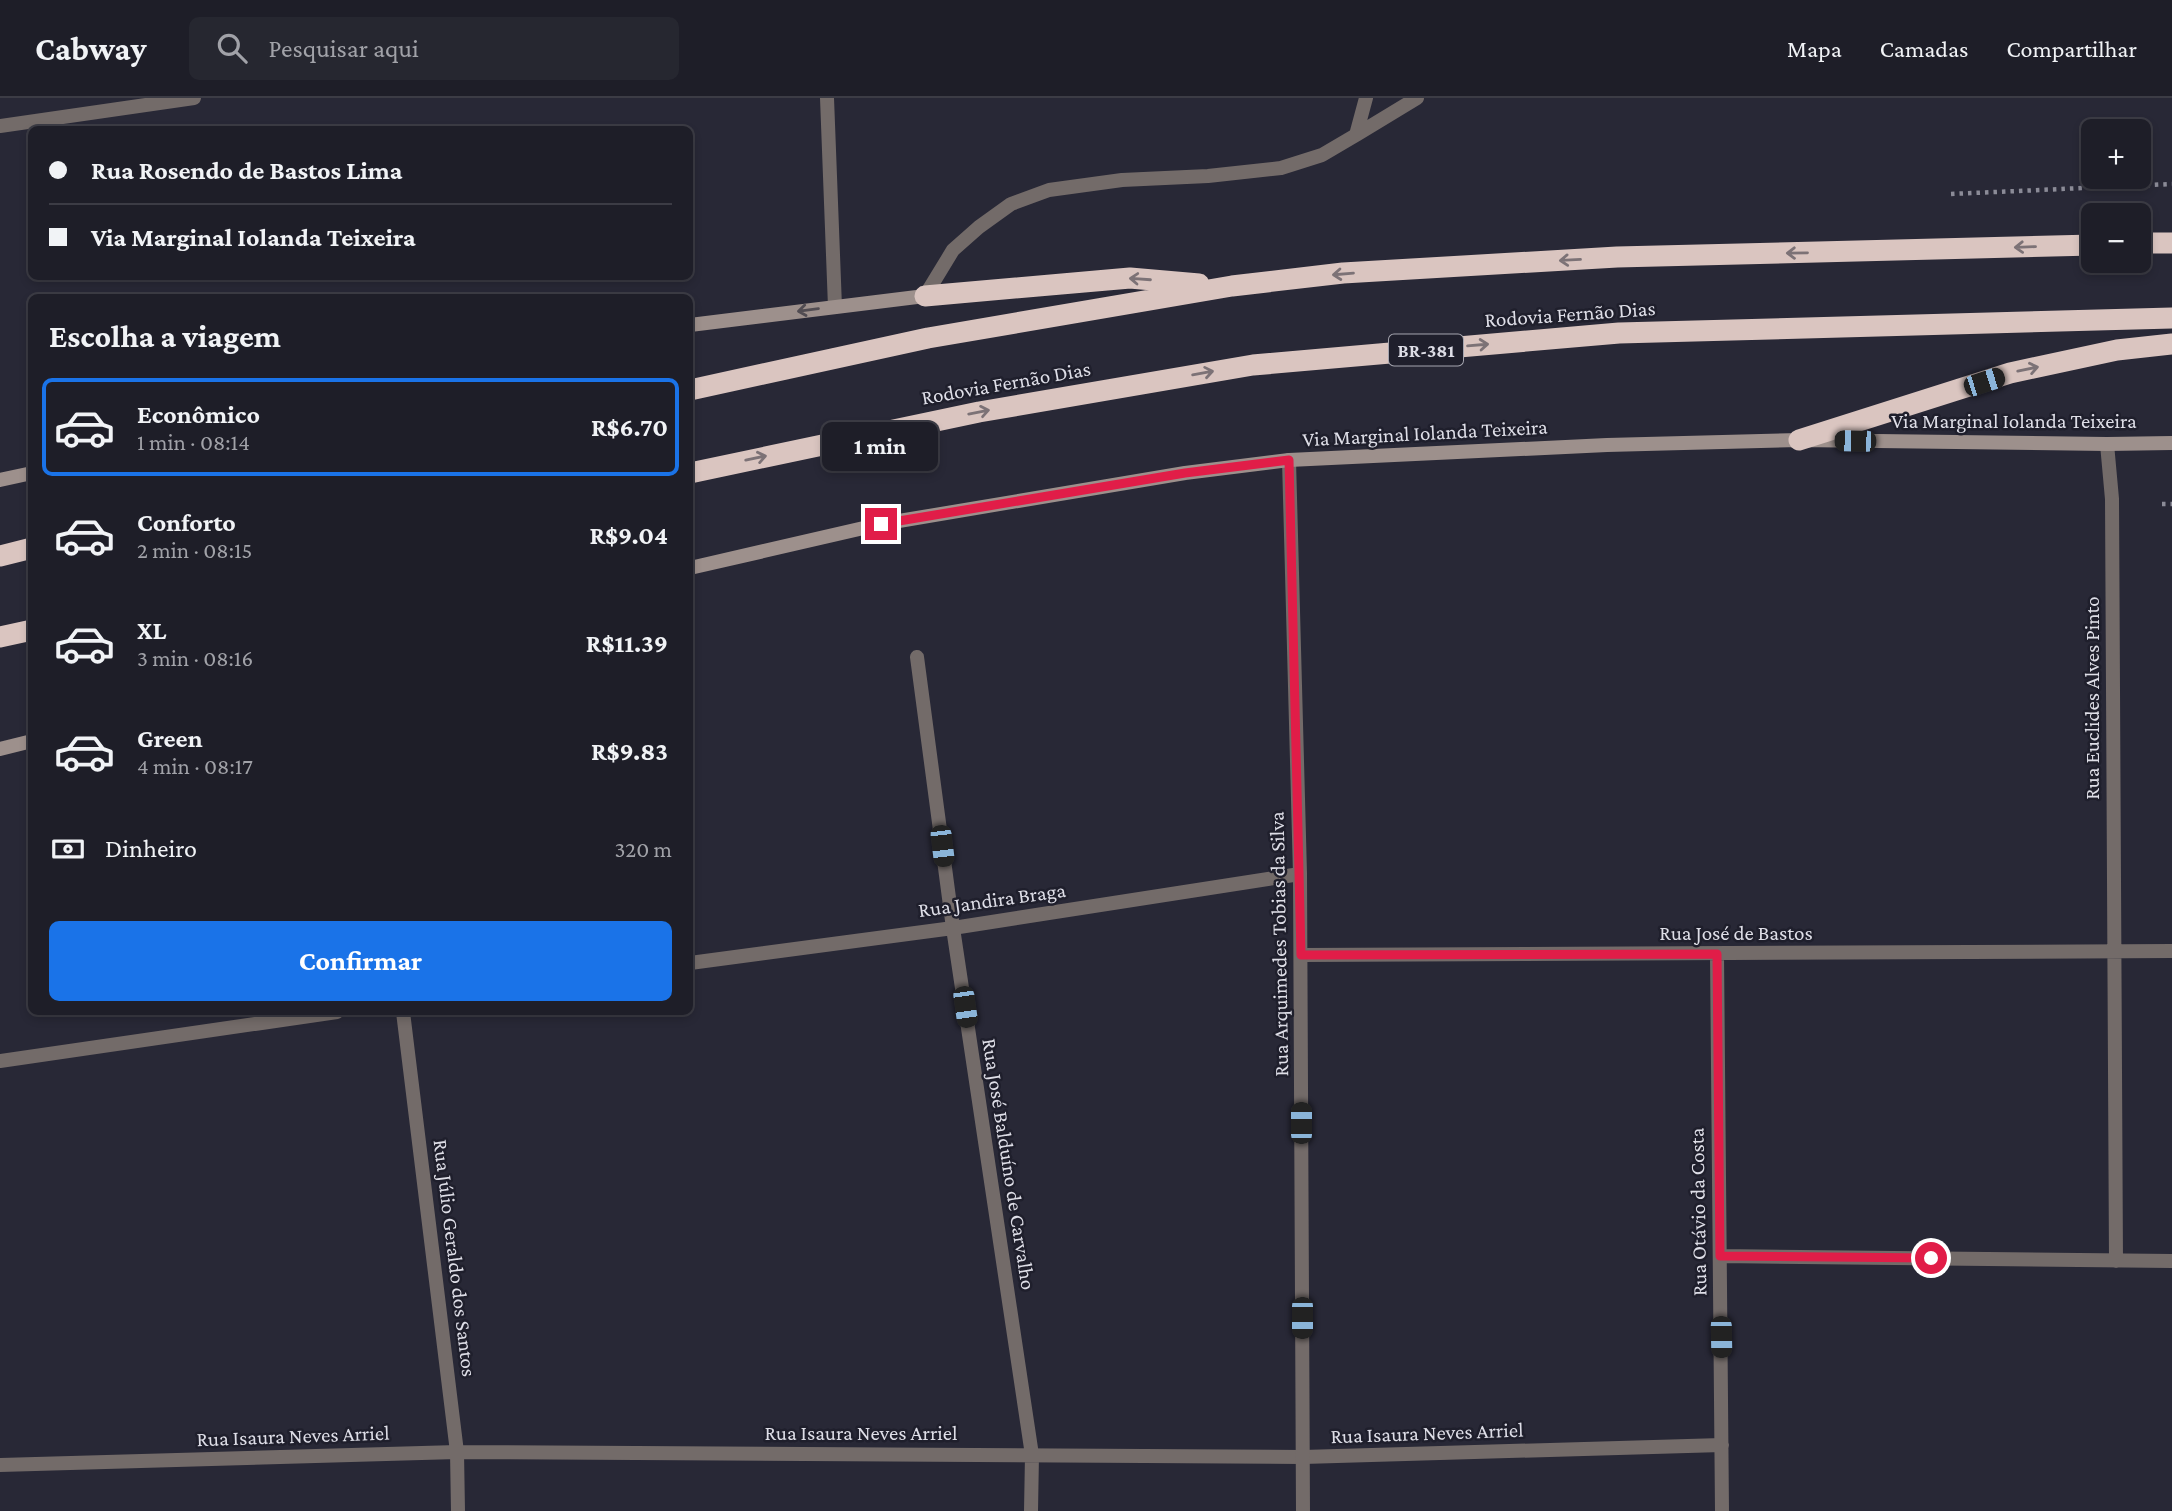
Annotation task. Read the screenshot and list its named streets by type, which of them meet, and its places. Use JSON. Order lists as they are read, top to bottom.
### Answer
{
  "streets": {
    "highway": ["Rodovia Fernão Dias", "BR-381"],
    "main road": ["Via Marginal Iolanda Teixeira"],
    "street": [
      "Rua Euclides Alves Pinto",
      "Rua Jandira Braga",
      "Rua José de Bastos",
      "Rua Arquimedes Tobias da Silva",
      "Rua José Balduíno de Carvalho",
      "Rua Otávio da Costa",
      "Rua Júlio Geraldo dos Santos",
      "Rua Isaura Neves Arriel"
    ]
  },
  "crossings": [
    ["Via Marginal Iolanda Teixeira", "Rua Euclides Alves Pinto"],
    ["Via Marginal Iolanda Teixeira", "Rua Arquimedes Tobias da Silva"],
    ["Rua Euclides Alves Pinto", "Rua José de Bastos"],
    ["Rua Jandira Braga", "Rua Arquimedes Tobias da Silva"],
    ["Rua Jandira Braga", "Rua José Balduíno de Carvalho"],
    ["Rua José de Bastos", "Rua Arquimedes Tobias da Silva"],
    ["Rua José de Bastos", "Rua Otávio da Costa"],
    ["Rua Arquimedes Tobias da Silva", "Rua Isaura Neves Arriel"],
    ["Rua José Balduíno de Carvalho", "Rua Isaura Neves Arriel"],
    ["Rua Otávio da Costa", "Rua Isaura Neves Arriel"],
    ["Rua Júlio Geraldo dos Santos", "Rua Isaura Neves Arriel"]
  ],
  "page": {
    "header": "Cabway",
    "search": "Pesquisar aqui",
    "nav": ["Mapa", "Camadas", "Compartilhar"],
    "map_buttons": ["+", "−"],
    "banner": ["Rua Rosendo de Bastos Lima", "Via Marginal Iolanda Teixeira"],
    "heading": "Escolha a viagem",
    "list": [
      {
        "name": "Econômico",
        "note": "1 min · 08:14",
        "value": "R$6.70"
      },
      {
        "name": "Conforto",
        "note": "2 min · 08:15",
        "value": "R$9.04"
      },
      {
        "name": "XL",
        "note": "3 min · 08:16",
        "value": "R$11.39"
      },
      {
        "name": "Green",
        "note": "4 min · 08:17",
        "value": "R$9.83"
      }
    ],
    "bubble": "1 min",
    "pay": ["Dinheiro", "320 m"],
    "buttons": "Confirmar"
  }
}
